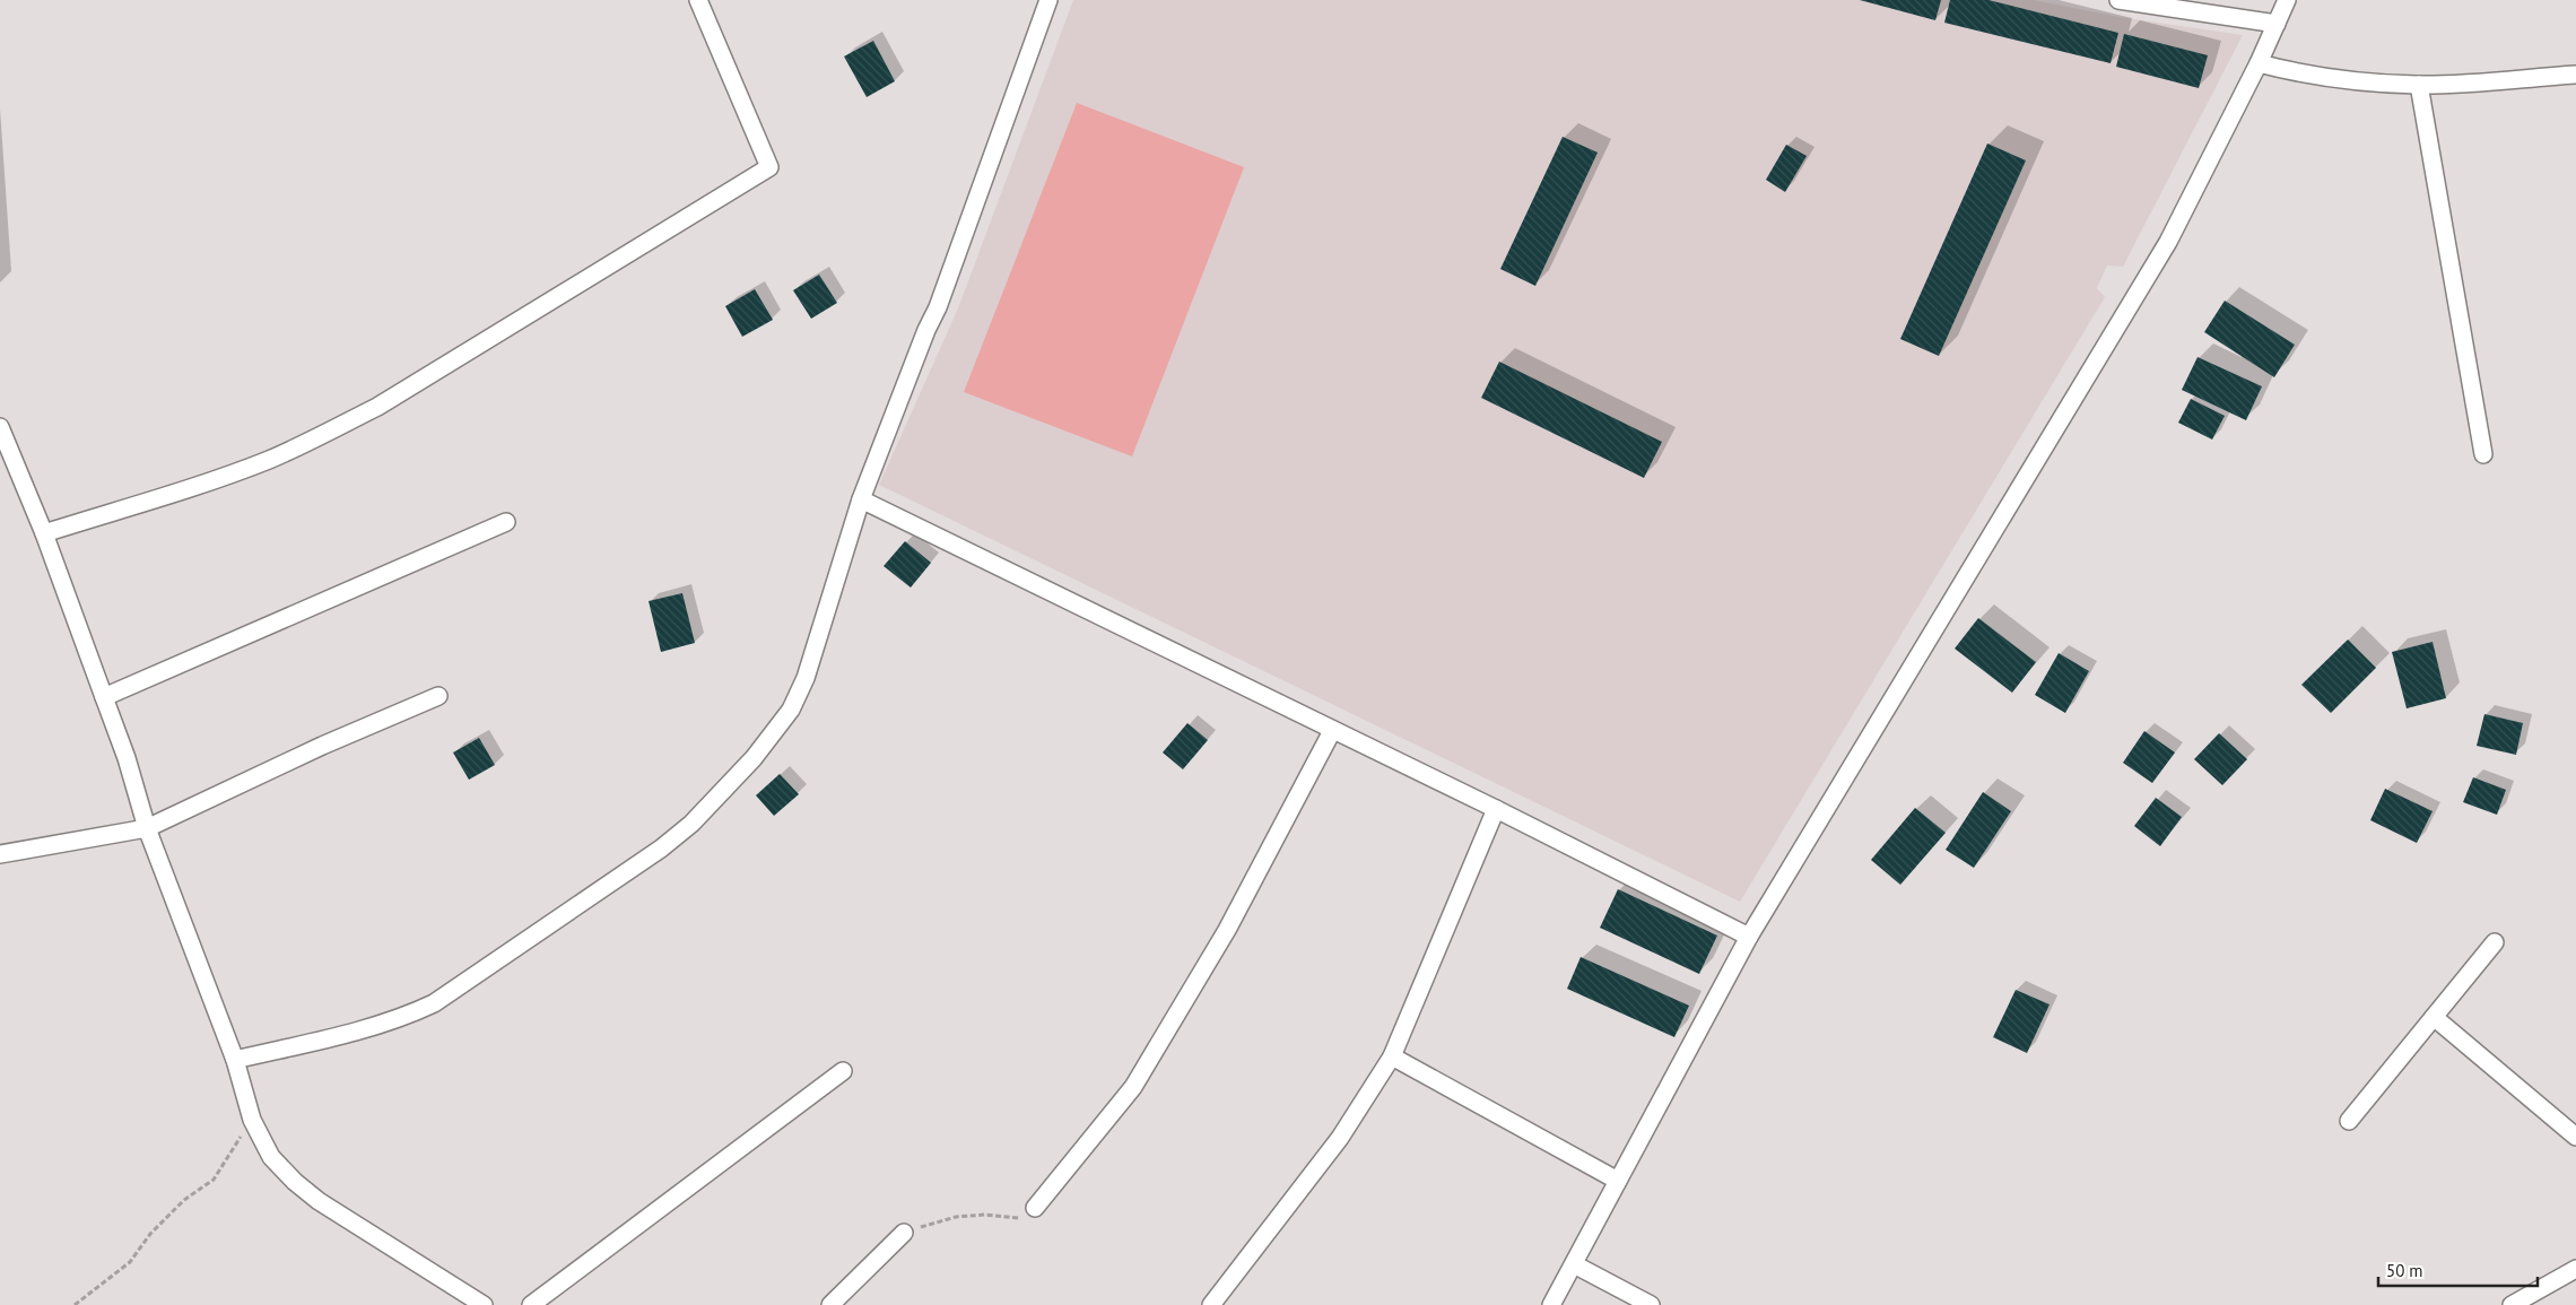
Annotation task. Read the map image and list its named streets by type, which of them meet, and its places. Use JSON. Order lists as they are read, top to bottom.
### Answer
{
  "scale_bar": "50 m"
}
